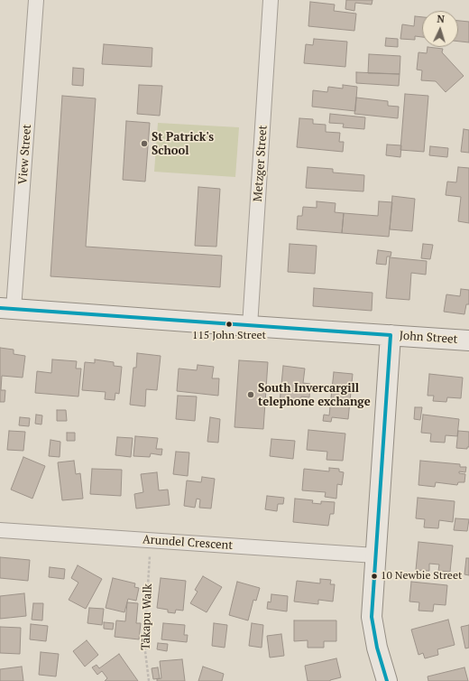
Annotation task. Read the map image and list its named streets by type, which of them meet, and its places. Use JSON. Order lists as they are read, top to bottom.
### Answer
{
  "streets": {
    "street": [
      "View Street",
      "Metzger Street",
      "John Street",
      "Arundel Crescent"
    ],
    "path": ["Tākapu Walk"]
  },
  "crossings": [
    ["View Street", "John Street"],
    ["Metzger Street", "John Street"]
  ],
  "places": [
    "St Patrick's School",
    "115 John Street",
    "South Invercargill telephone exchange",
    "10 Newbie Street"
  ],
  "north": "top"
}
